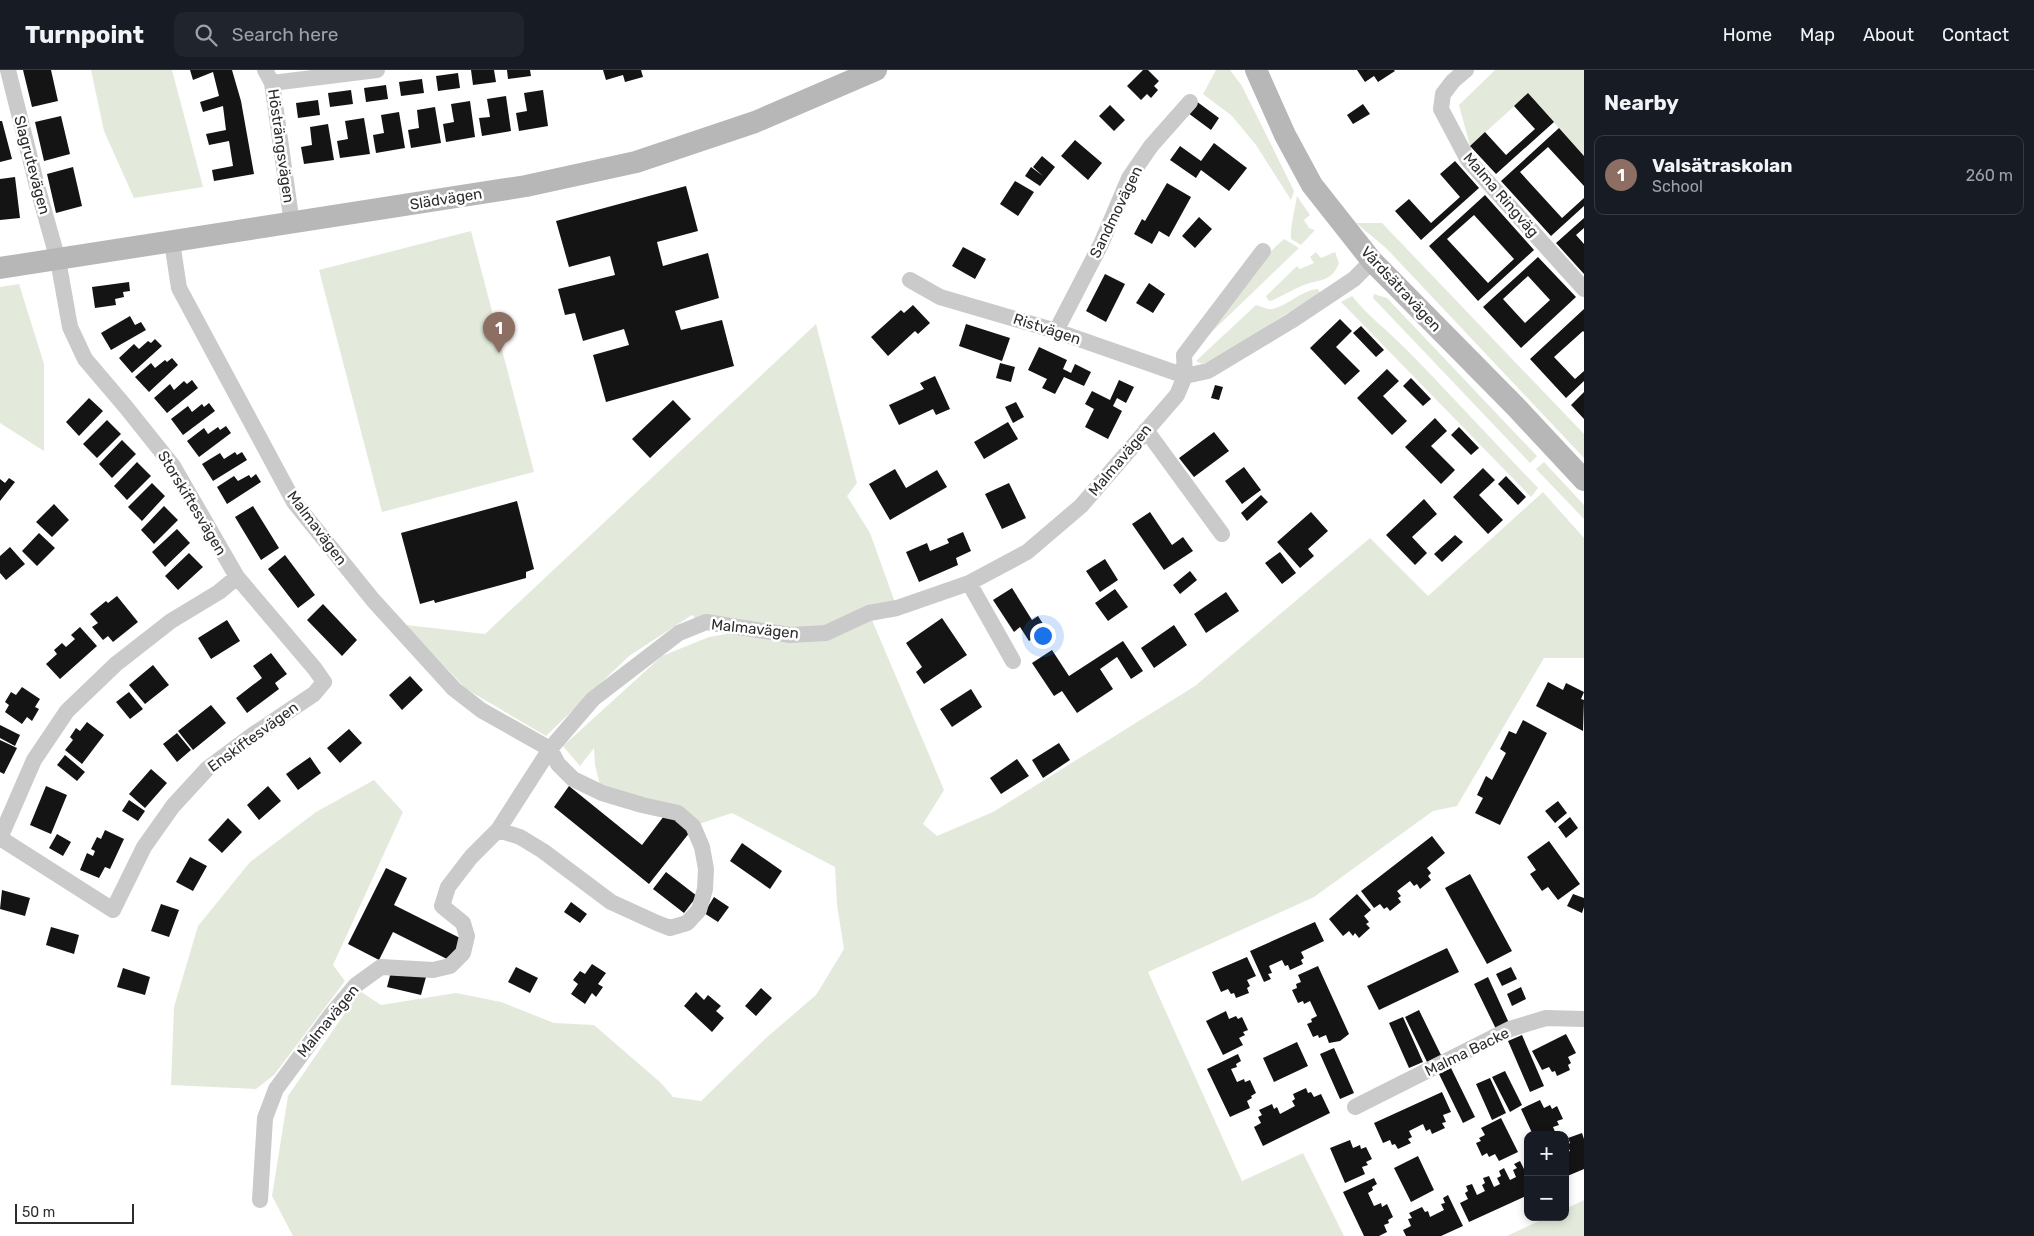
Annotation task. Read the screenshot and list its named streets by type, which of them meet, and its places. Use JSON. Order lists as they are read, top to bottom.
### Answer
{
  "streets": {
    "street": [
      "Hösträngsvägen",
      "Slagrutevägen",
      "Malma Ringväg",
      "Slädvägen",
      "Sandmovägen",
      "Vårdsätravägen",
      "Ristvägen",
      "Malmavägen",
      "Storskiftesvägen",
      "Enskiftesvägen",
      "Malma Backe"
    ]
  },
  "crossings": [
    ["Hösträngsvägen", "Slädvägen"],
    ["Slagrutevägen", "Slädvägen"],
    ["Slagrutevägen", "Storskiftesvägen"],
    ["Slädvägen", "Malmavägen"],
    ["Slädvägen", "Storskiftesvägen"],
    ["Sandmovägen", "Ristvägen"],
    ["Ristvägen", "Malmavägen"],
    ["Storskiftesvägen", "Enskiftesvägen"]
  ],
  "scale_bar": "50 m",
  "page": {
    "header": "Turnpoint",
    "search": "Search here",
    "nav": [
      "Home",
      "Map",
      "About",
      "Contact"
    ],
    "heading": "Nearby",
    "list": [
      {
        "mark": "1",
        "name": "Valsätraskolan",
        "note": "School",
        "value": "260 m"
      }
    ],
    "pins": "1",
    "map_buttons": ["+", "−"],
    "scale": "50 m"
  }
}
